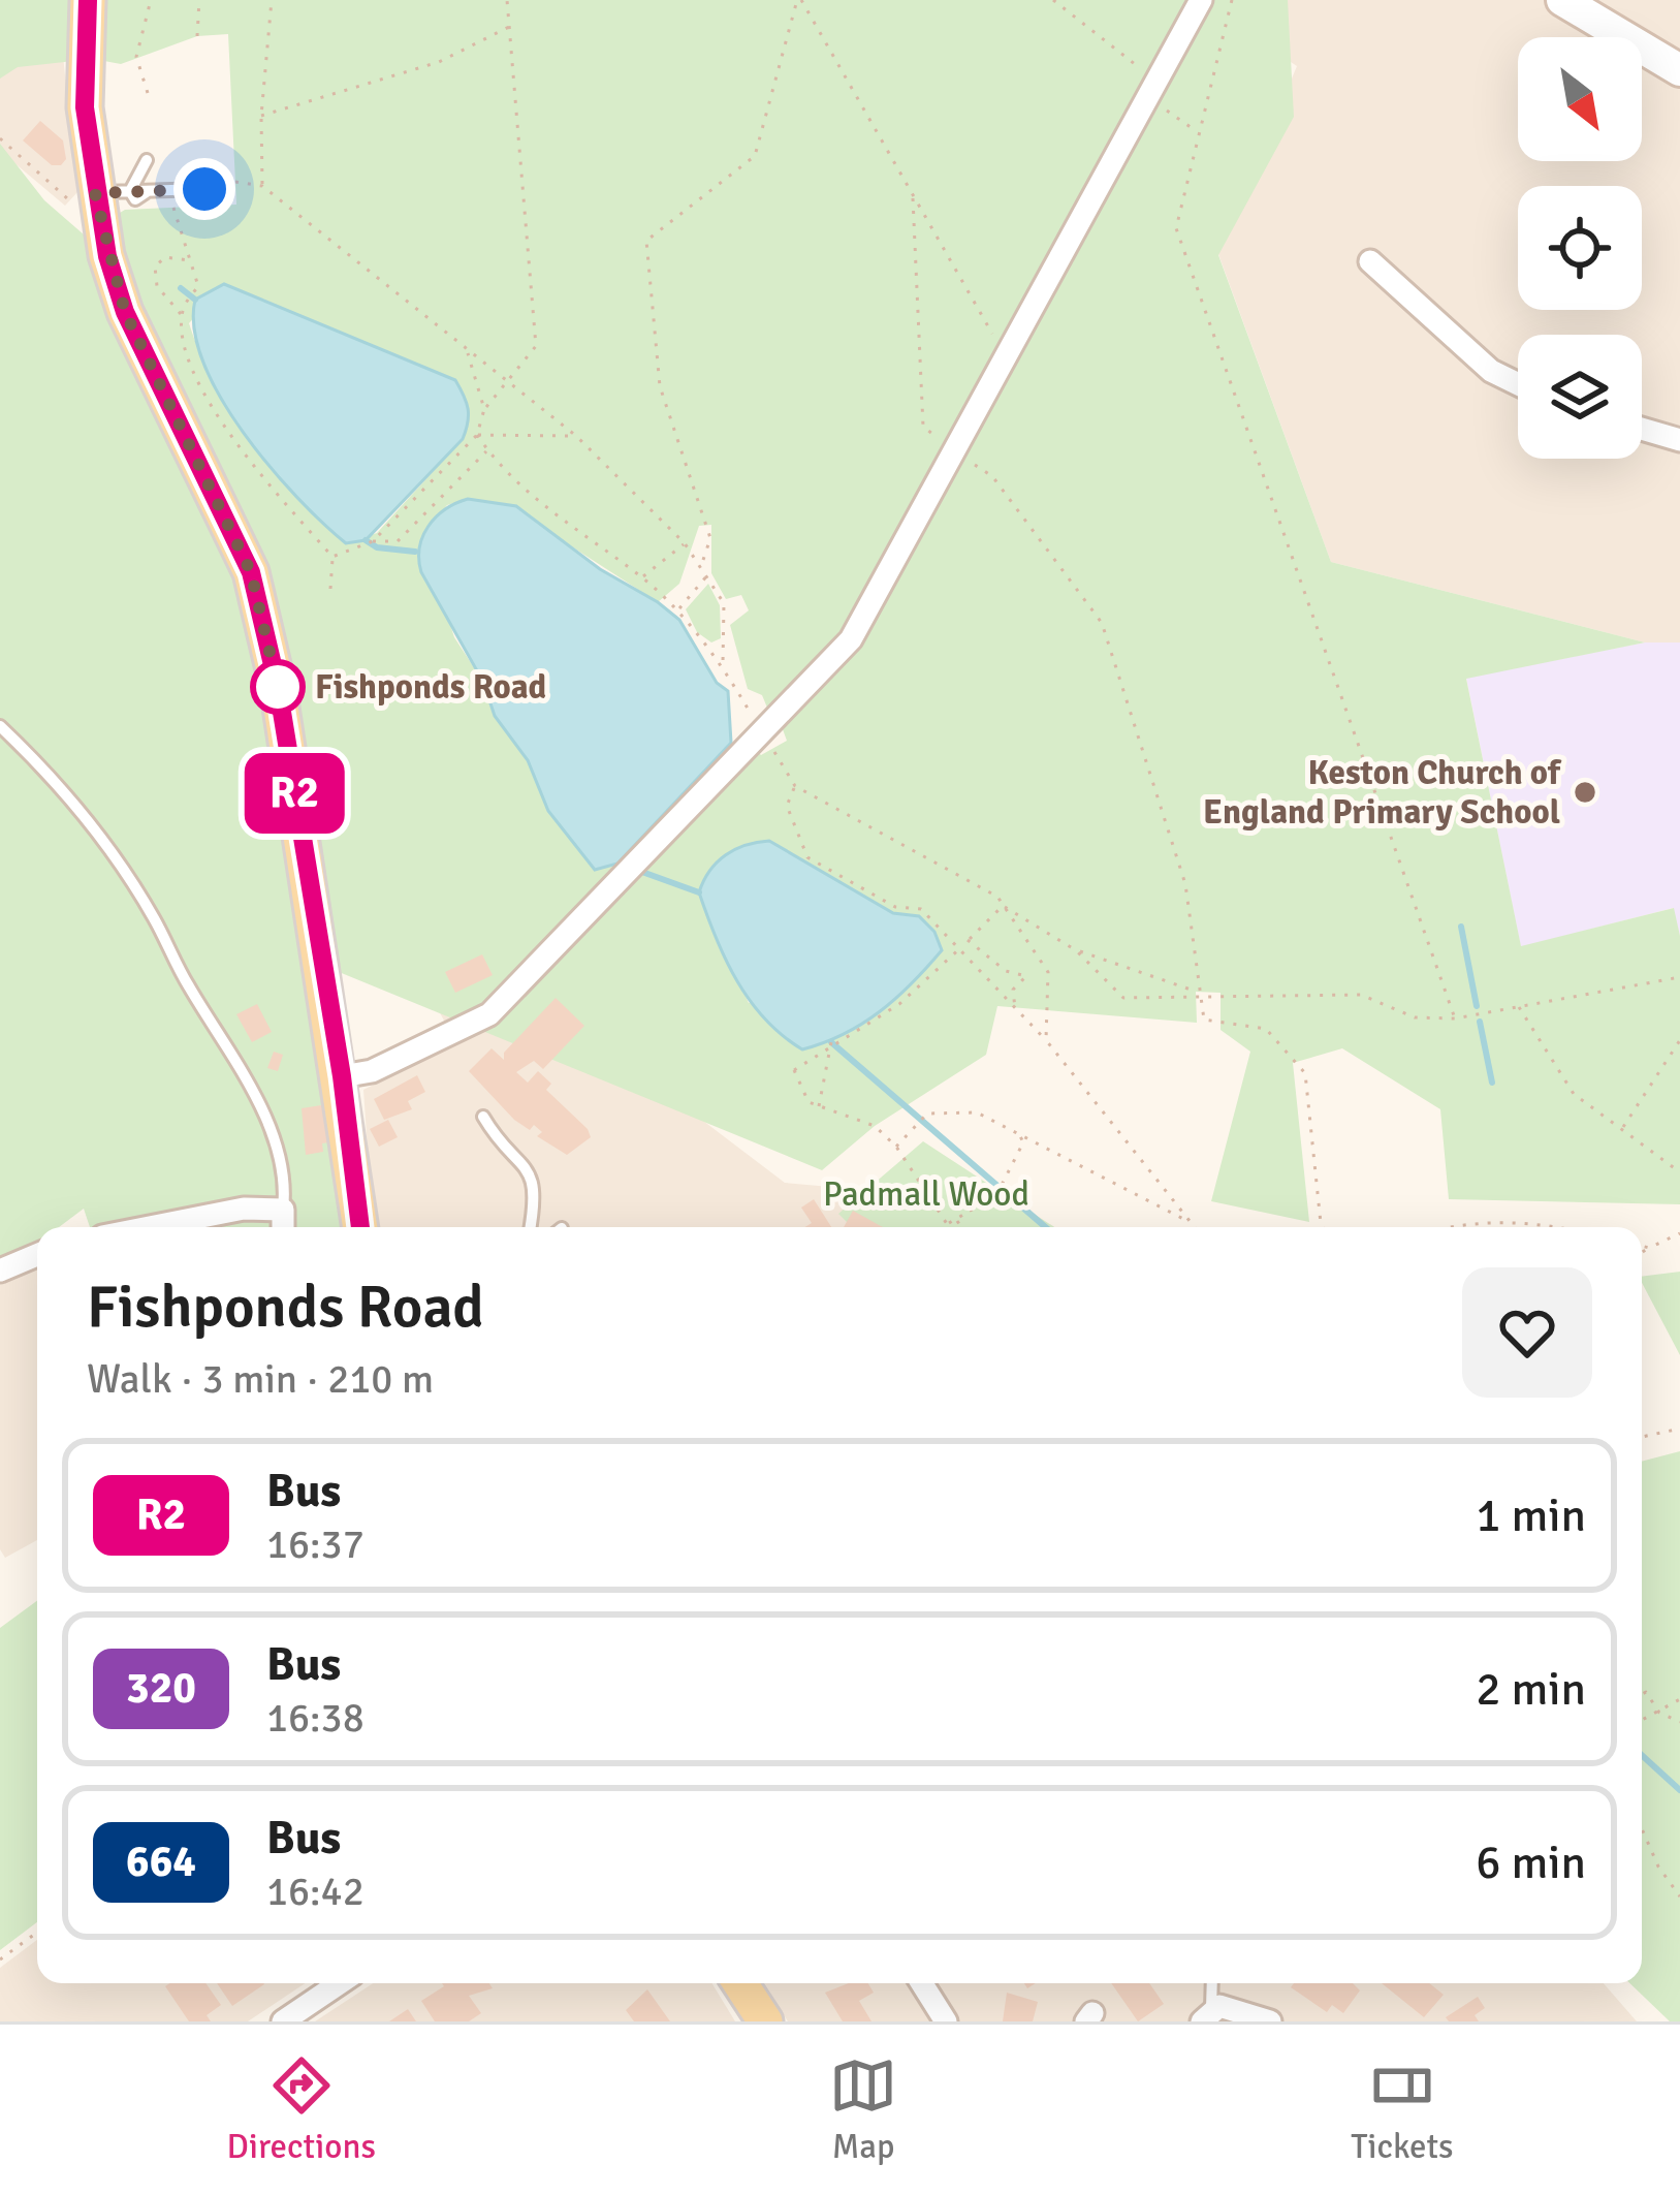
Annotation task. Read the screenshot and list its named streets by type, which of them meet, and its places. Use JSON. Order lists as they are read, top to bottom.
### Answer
{
  "parks": ["Padmall Wood"],
  "places": ["Fishponds Road", "Keston Church of England Primary School"],
  "lines": ["bus line R2"],
  "north": "bottom right",
  "page": {
    "on_map": "R2",
    "heading": ["Fishponds Road", "Walk · 3 min · 210 m"],
    "list": [
      {
        "mark": "R2",
        "name": "Bus",
        "note": "16:37",
        "value": "1 min"
      },
      {
        "mark": "320",
        "name": "Bus",
        "note": "16:38",
        "value": "2 min"
      },
      {
        "mark": "664",
        "name": "Bus",
        "note": "16:42",
        "value": "6 min"
      }
    ],
    "tabs": ["Directions", "Map", "Tickets"]
  }
}
